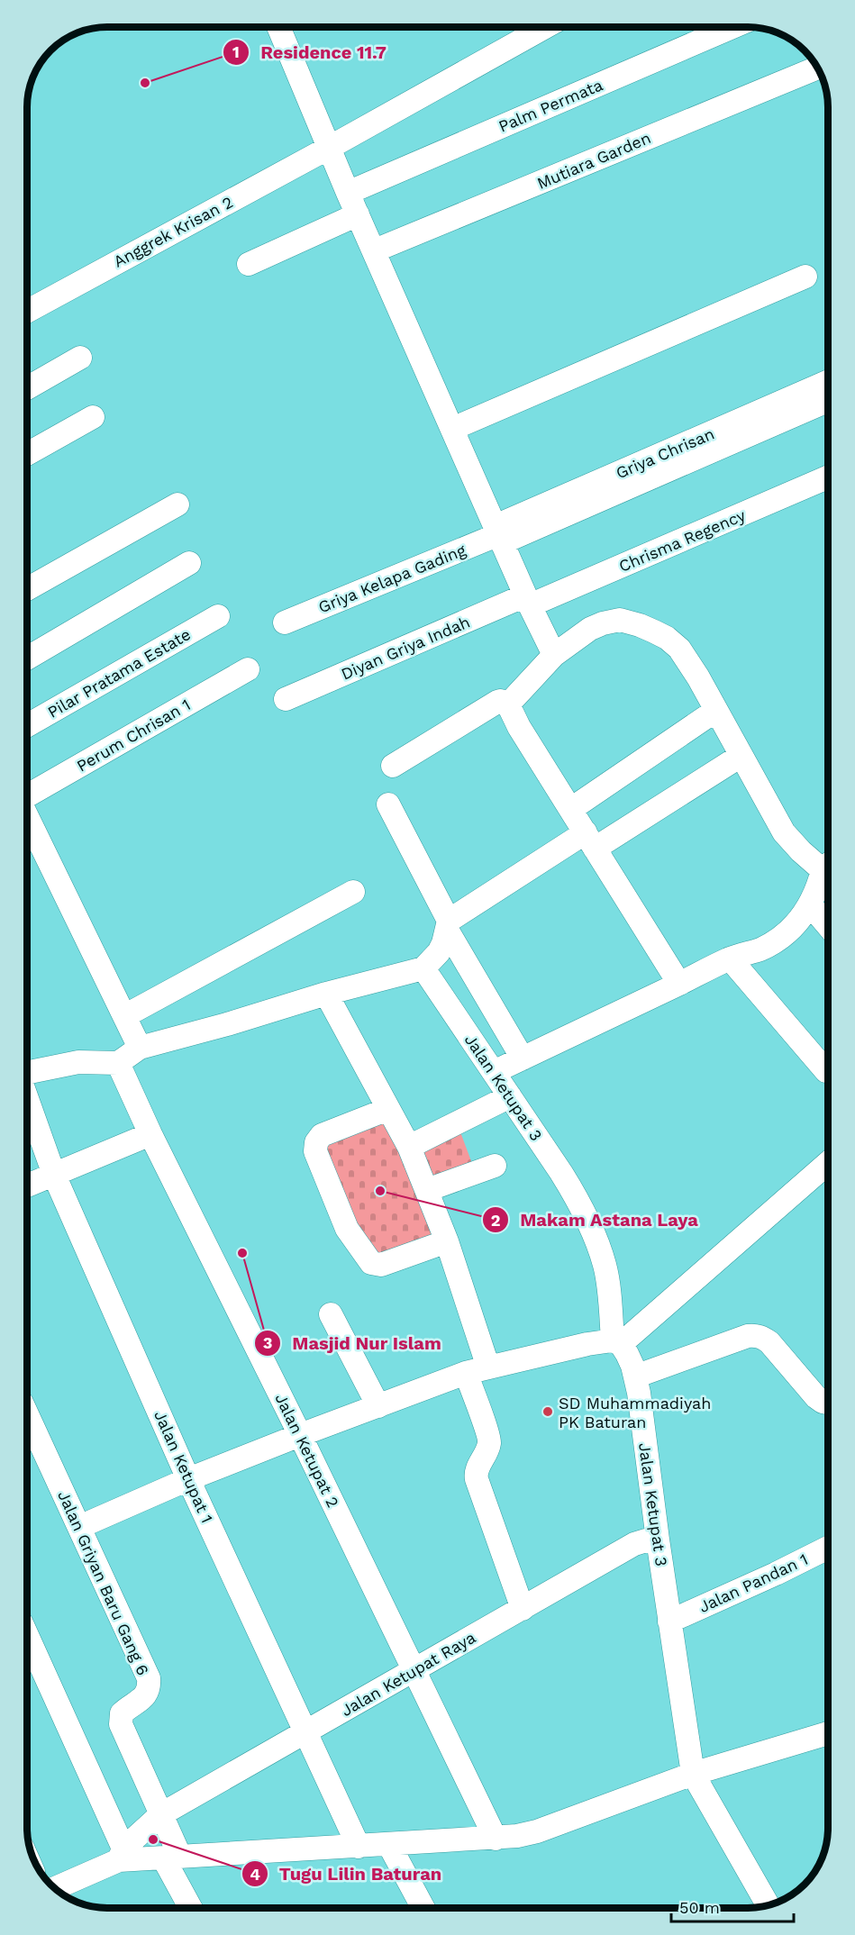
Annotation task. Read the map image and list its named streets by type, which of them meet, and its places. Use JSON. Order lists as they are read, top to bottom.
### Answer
{
  "streets": {
    "street": [
      "Palm Permata",
      "Mutiara Garden",
      "Anggrek Krisan 2",
      "Griya Chrisan",
      "Chrisma Regency",
      "Griya Kelapa Gading",
      "Diyan Griya Indah",
      "Pilar Pratama Estate",
      "Perum Chrisan 1",
      "Jalan Ketupat 3",
      "Jalan Ketupat 2",
      "Jalan Ketupat 1",
      "Jalan Griyan Baru Gang 6",
      "Jalan Pandan 1",
      "Jalan Ketupat Raya"
    ]
  },
  "crossings": [
    ["Griya Chrisan", "Griya Kelapa Gading"],
    ["Chrisma Regency", "Diyan Griya Indah"],
    ["Jalan Ketupat 3", "Jalan Pandan 1"],
    ["Jalan Ketupat 3", "Jalan Ketupat Raya"],
    ["Jalan Ketupat 2", "Jalan Ketupat Raya"],
    ["Jalan Ketupat 1", "Jalan Ketupat Raya"],
    ["Jalan Griyan Baru Gang 6", "Jalan Ketupat Raya"]
  ],
  "places": [
    "Residence 11.7",
    "Makam Astana Laya",
    "Masjid Nur Islam",
    "SD Muhammadiyah PK Baturan",
    "Tugu Lilin Baturan"
  ],
  "scale_bar": "50 m"
}
